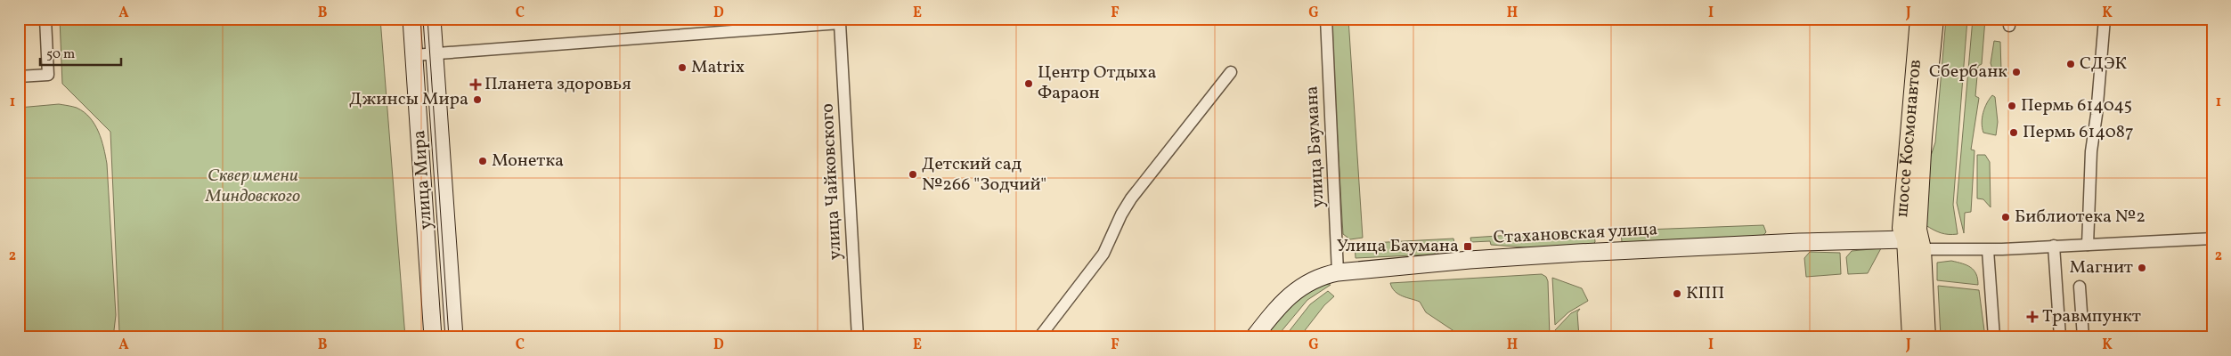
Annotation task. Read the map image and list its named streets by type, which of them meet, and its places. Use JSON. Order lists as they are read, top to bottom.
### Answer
{
  "streets": {
    "main road": ["шоссе Космонавтов", "улица Мира", "Стахановская улица"],
    "street": ["улица Баумана", "улица Чайковского"]
  },
  "crossings": [
    ["шоссе Космонавтов", "Стахановская улица"],
    ["улица Баумана", "Стахановская улица"],
    ["улица Мира", "улица Чайковского"]
  ],
  "parks": ["Сквер имени Миндовского"],
  "places": {
    "other": [
      "СДЭК",
      "Matrix",
      "Сбербанк",
      "Центр Отдыха Фараон",
      "Джинсы Мира",
      "Пермь 614045",
      "Пермь 614087",
      "Монетка",
      "Детский сад №266 \"Зодчий\"",
      "Библиотека №2",
      "Магнит",
      "КПП"
    ],
    "health": ["Планета здоровья", "Травмпункт"],
    "transit": ["Улица Баумана"]
  },
  "scale_bar": "50 m",
  "grid": {
    "columns": [
      "A",
      "B",
      "C",
      "D",
      "E",
      "F",
      "G",
      "H",
      "I",
      "J",
      "K"
    ],
    "rows": ["1", "2"]
  }
}
